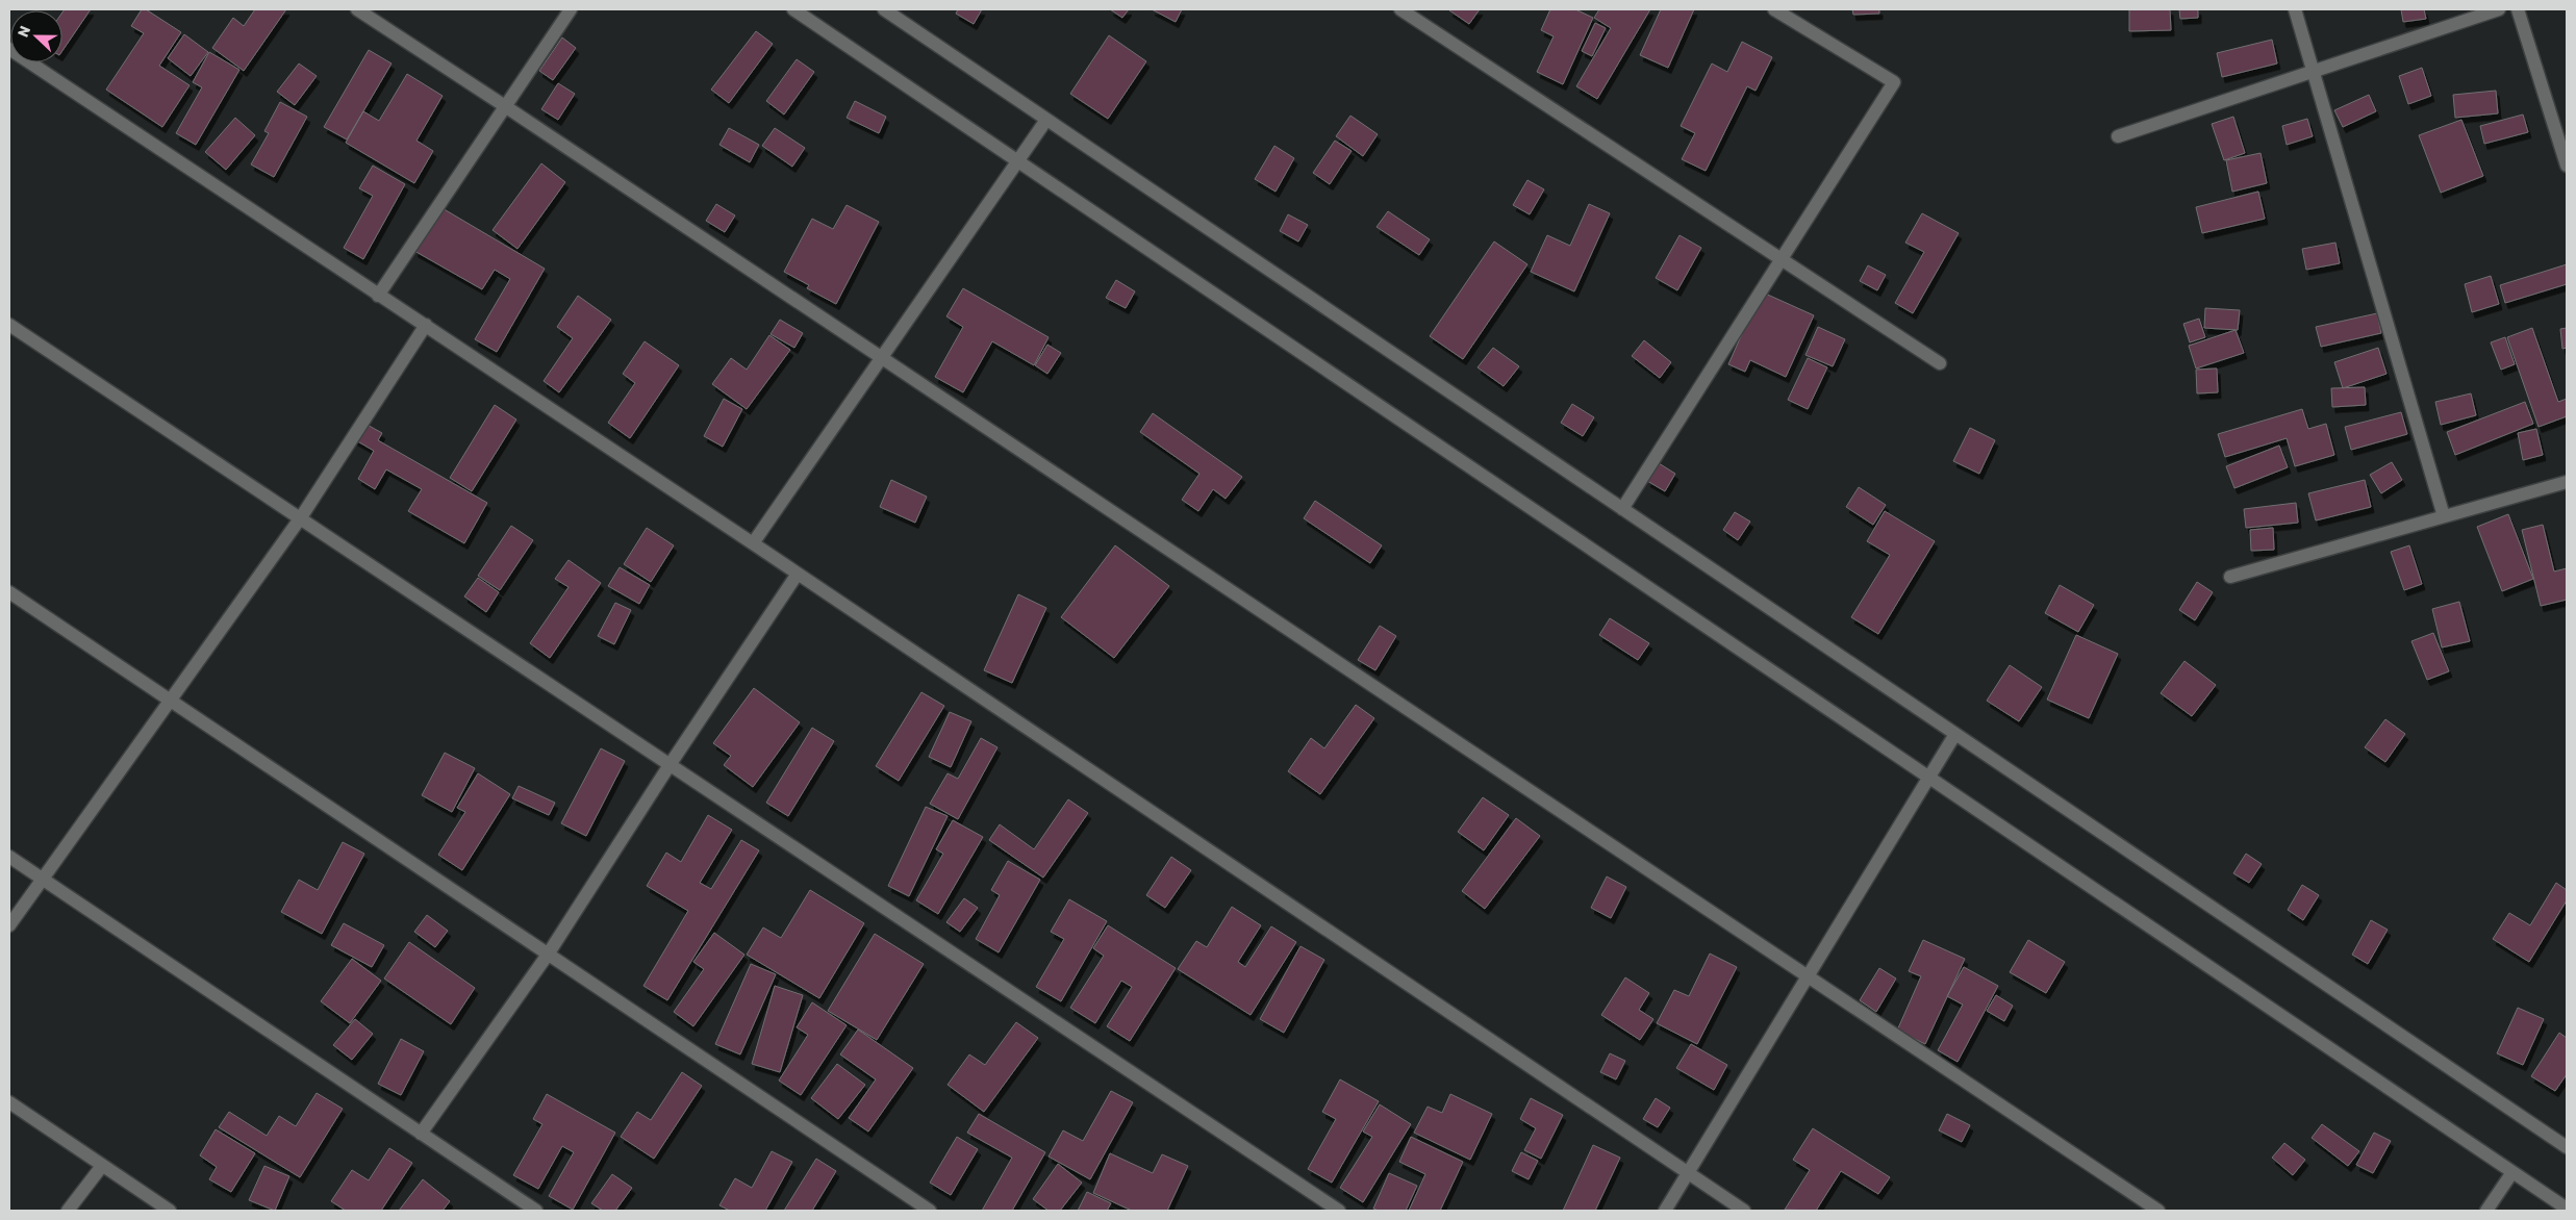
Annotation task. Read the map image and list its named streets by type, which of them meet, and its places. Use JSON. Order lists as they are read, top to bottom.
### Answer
{
  "north": "left"
}
